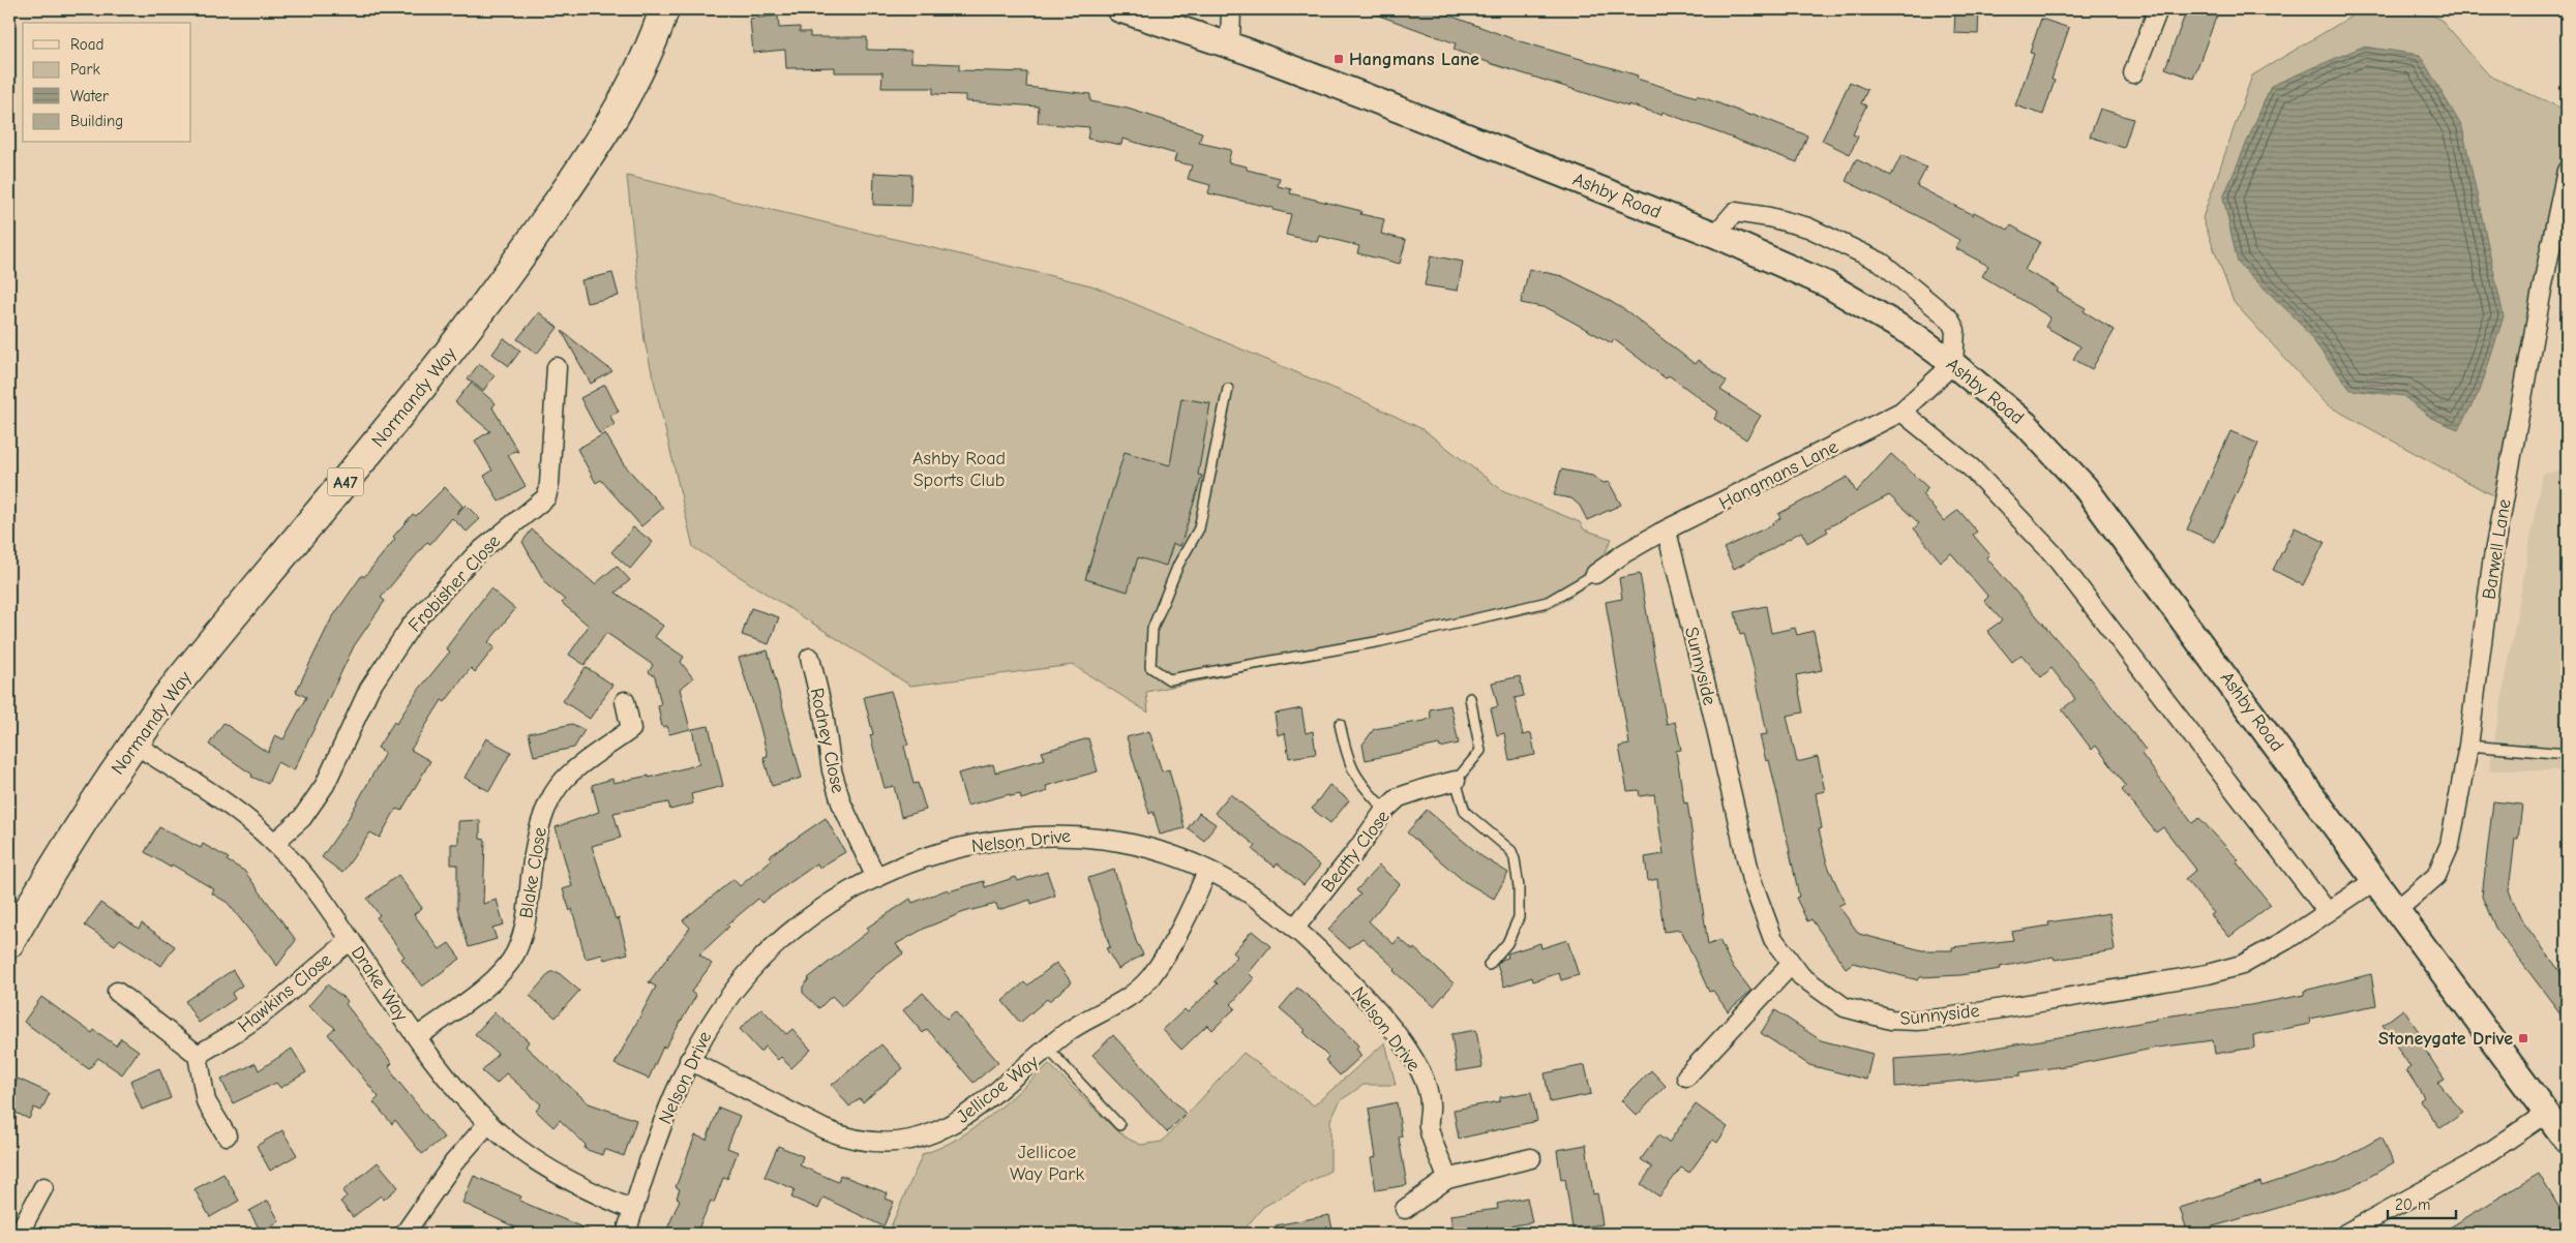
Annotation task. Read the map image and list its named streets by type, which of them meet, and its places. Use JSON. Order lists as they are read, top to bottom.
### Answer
{
  "streets": {
    "main road": ["Ashby Road", "Normandy Way", "A47"],
    "street": [
      "Hangmans Lane",
      "Barwell Lane",
      "Frobisher Close",
      "Sunnyside",
      "Rodney Close",
      "Nelson Drive",
      "Beatty Close",
      "Blake Close",
      "Drake Way",
      "Hawkins Close",
      "Jellicoe Way"
    ]
  },
  "crossings": [
    ["Ashby Road", "Hangmans Lane"],
    ["Ashby Road", "Barwell Lane"],
    ["Ashby Road", "Sunnyside"],
    ["Normandy Way", "Drake Way"],
    ["Hangmans Lane", "Sunnyside"],
    ["Frobisher Close", "Drake Way"],
    ["Rodney Close", "Nelson Drive"],
    ["Nelson Drive", "Beatty Close"],
    ["Nelson Drive", "Drake Way"],
    ["Nelson Drive", "Jellicoe Way"],
    ["Blake Close", "Drake Way"],
    ["Drake Way", "Hawkins Close"]
  ],
  "parks": ["Ashby Road Sports Club", "Jellicoe Way Park"],
  "places": {
    "transit": ["Hangmans Lane", "Stoneygate Drive"]
  },
  "legend": [
    "Road",
    "Park",
    "Water",
    "Building"
  ],
  "scale_bar": "20 m"
}
